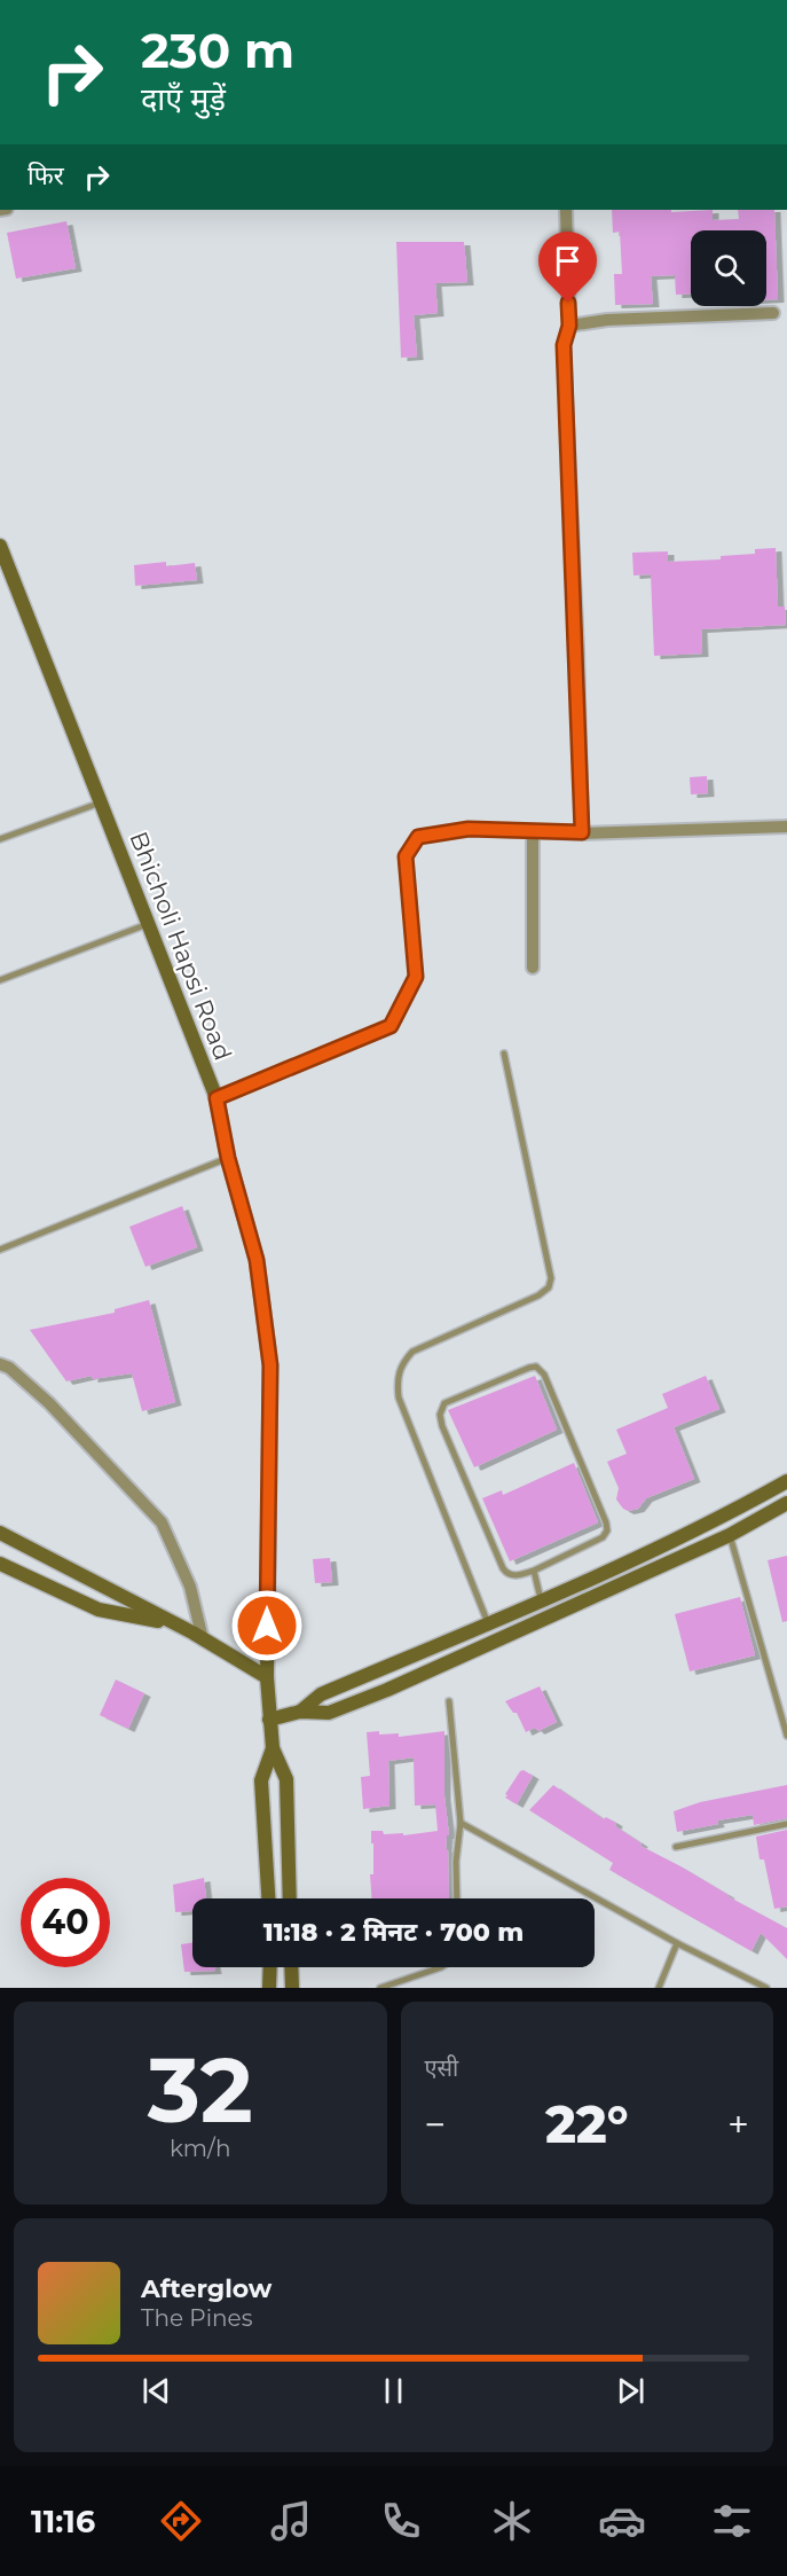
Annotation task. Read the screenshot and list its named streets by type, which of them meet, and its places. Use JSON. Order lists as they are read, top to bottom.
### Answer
{
  "streets": {
    "street": ["Bhicholi Hapsi Road"]
  },
  "page": {
    "turn": ["230 m", "दाएँ मुड़ें"],
    "then": "फिर",
    "limit": "40",
    "trip": "11:18 · 2 मिनट · 700 m",
    "tile": [
      ["32", "km/h"],
      "एसी"
    ],
    "heat": ["−", "22°", "+"],
    "song": ["Afterglow", "The Pines"],
    "tabs": "11:16"
  }
}
